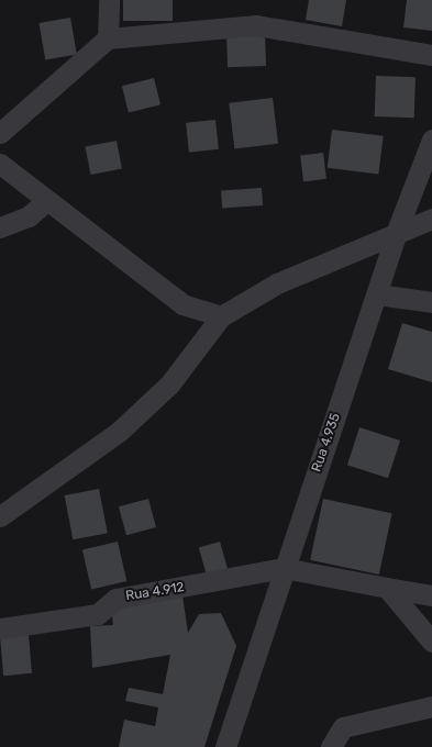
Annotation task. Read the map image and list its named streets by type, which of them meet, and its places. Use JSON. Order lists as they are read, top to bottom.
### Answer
{
  "streets": {
    "street": ["Rua 4.935", "Rua 4.912"]
  },
  "crossings": [
    ["Rua 4.935", "Rua 4.912"]
  ]
}
